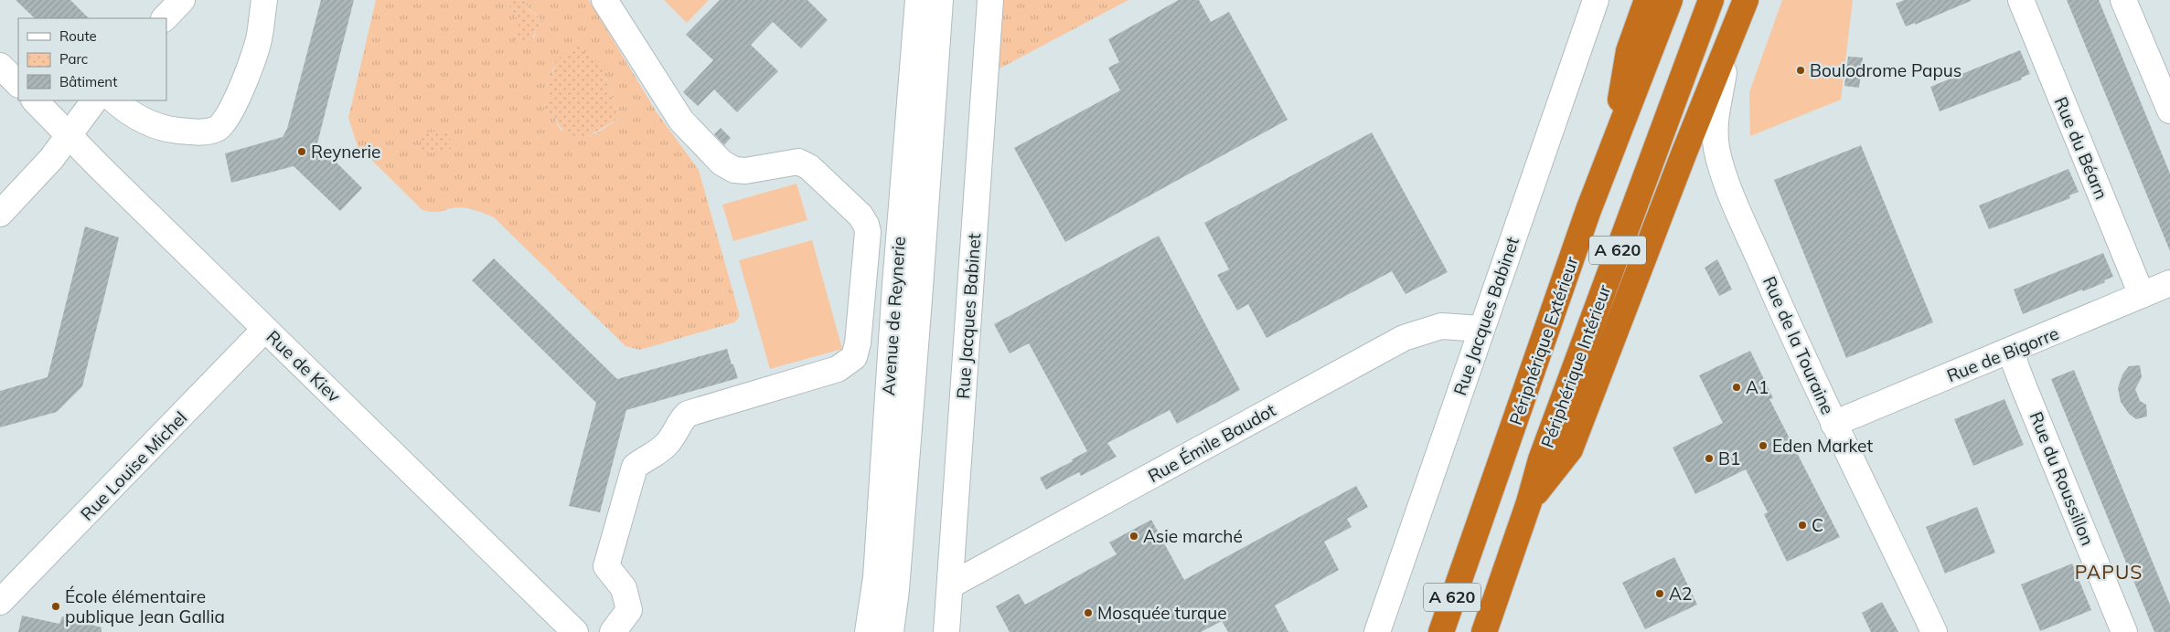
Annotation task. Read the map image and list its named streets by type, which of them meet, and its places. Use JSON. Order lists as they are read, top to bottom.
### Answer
{
  "streets": {
    "highway": ["A 620", "Périphérique Extérieur", "Périphérique Intérieur"],
    "street": [
      "Rue du Béarn",
      "Avenue de Reynerie",
      "Rue Jacques Babinet",
      "Rue de la Touraine",
      "Rue de Bigorre",
      "Rue de Kiev",
      "Rue Émile Baudot",
      "Rue Louise Michel",
      "Rue du Roussillon"
    ]
  },
  "crossings": [
    ["Rue du Béarn", "Rue de Bigorre"],
    ["Rue Jacques Babinet", "Rue Émile Baudot"],
    ["Rue de la Touraine", "Rue de Bigorre"],
    ["Rue de Bigorre", "Rue du Roussillon"],
    ["Rue de Kiev", "Rue Louise Michel"]
  ],
  "districts": ["PAPUS"],
  "places": [
    "Boulodrome Papus",
    "Reynerie",
    "A1",
    "Eden Market",
    "B1",
    "C",
    "Asie marché",
    "A2",
    "École élémentaire publique Jean Gallia",
    "Mosquée turque"
  ],
  "legend": ["Route", "Parc", "Bâtiment"]
}
